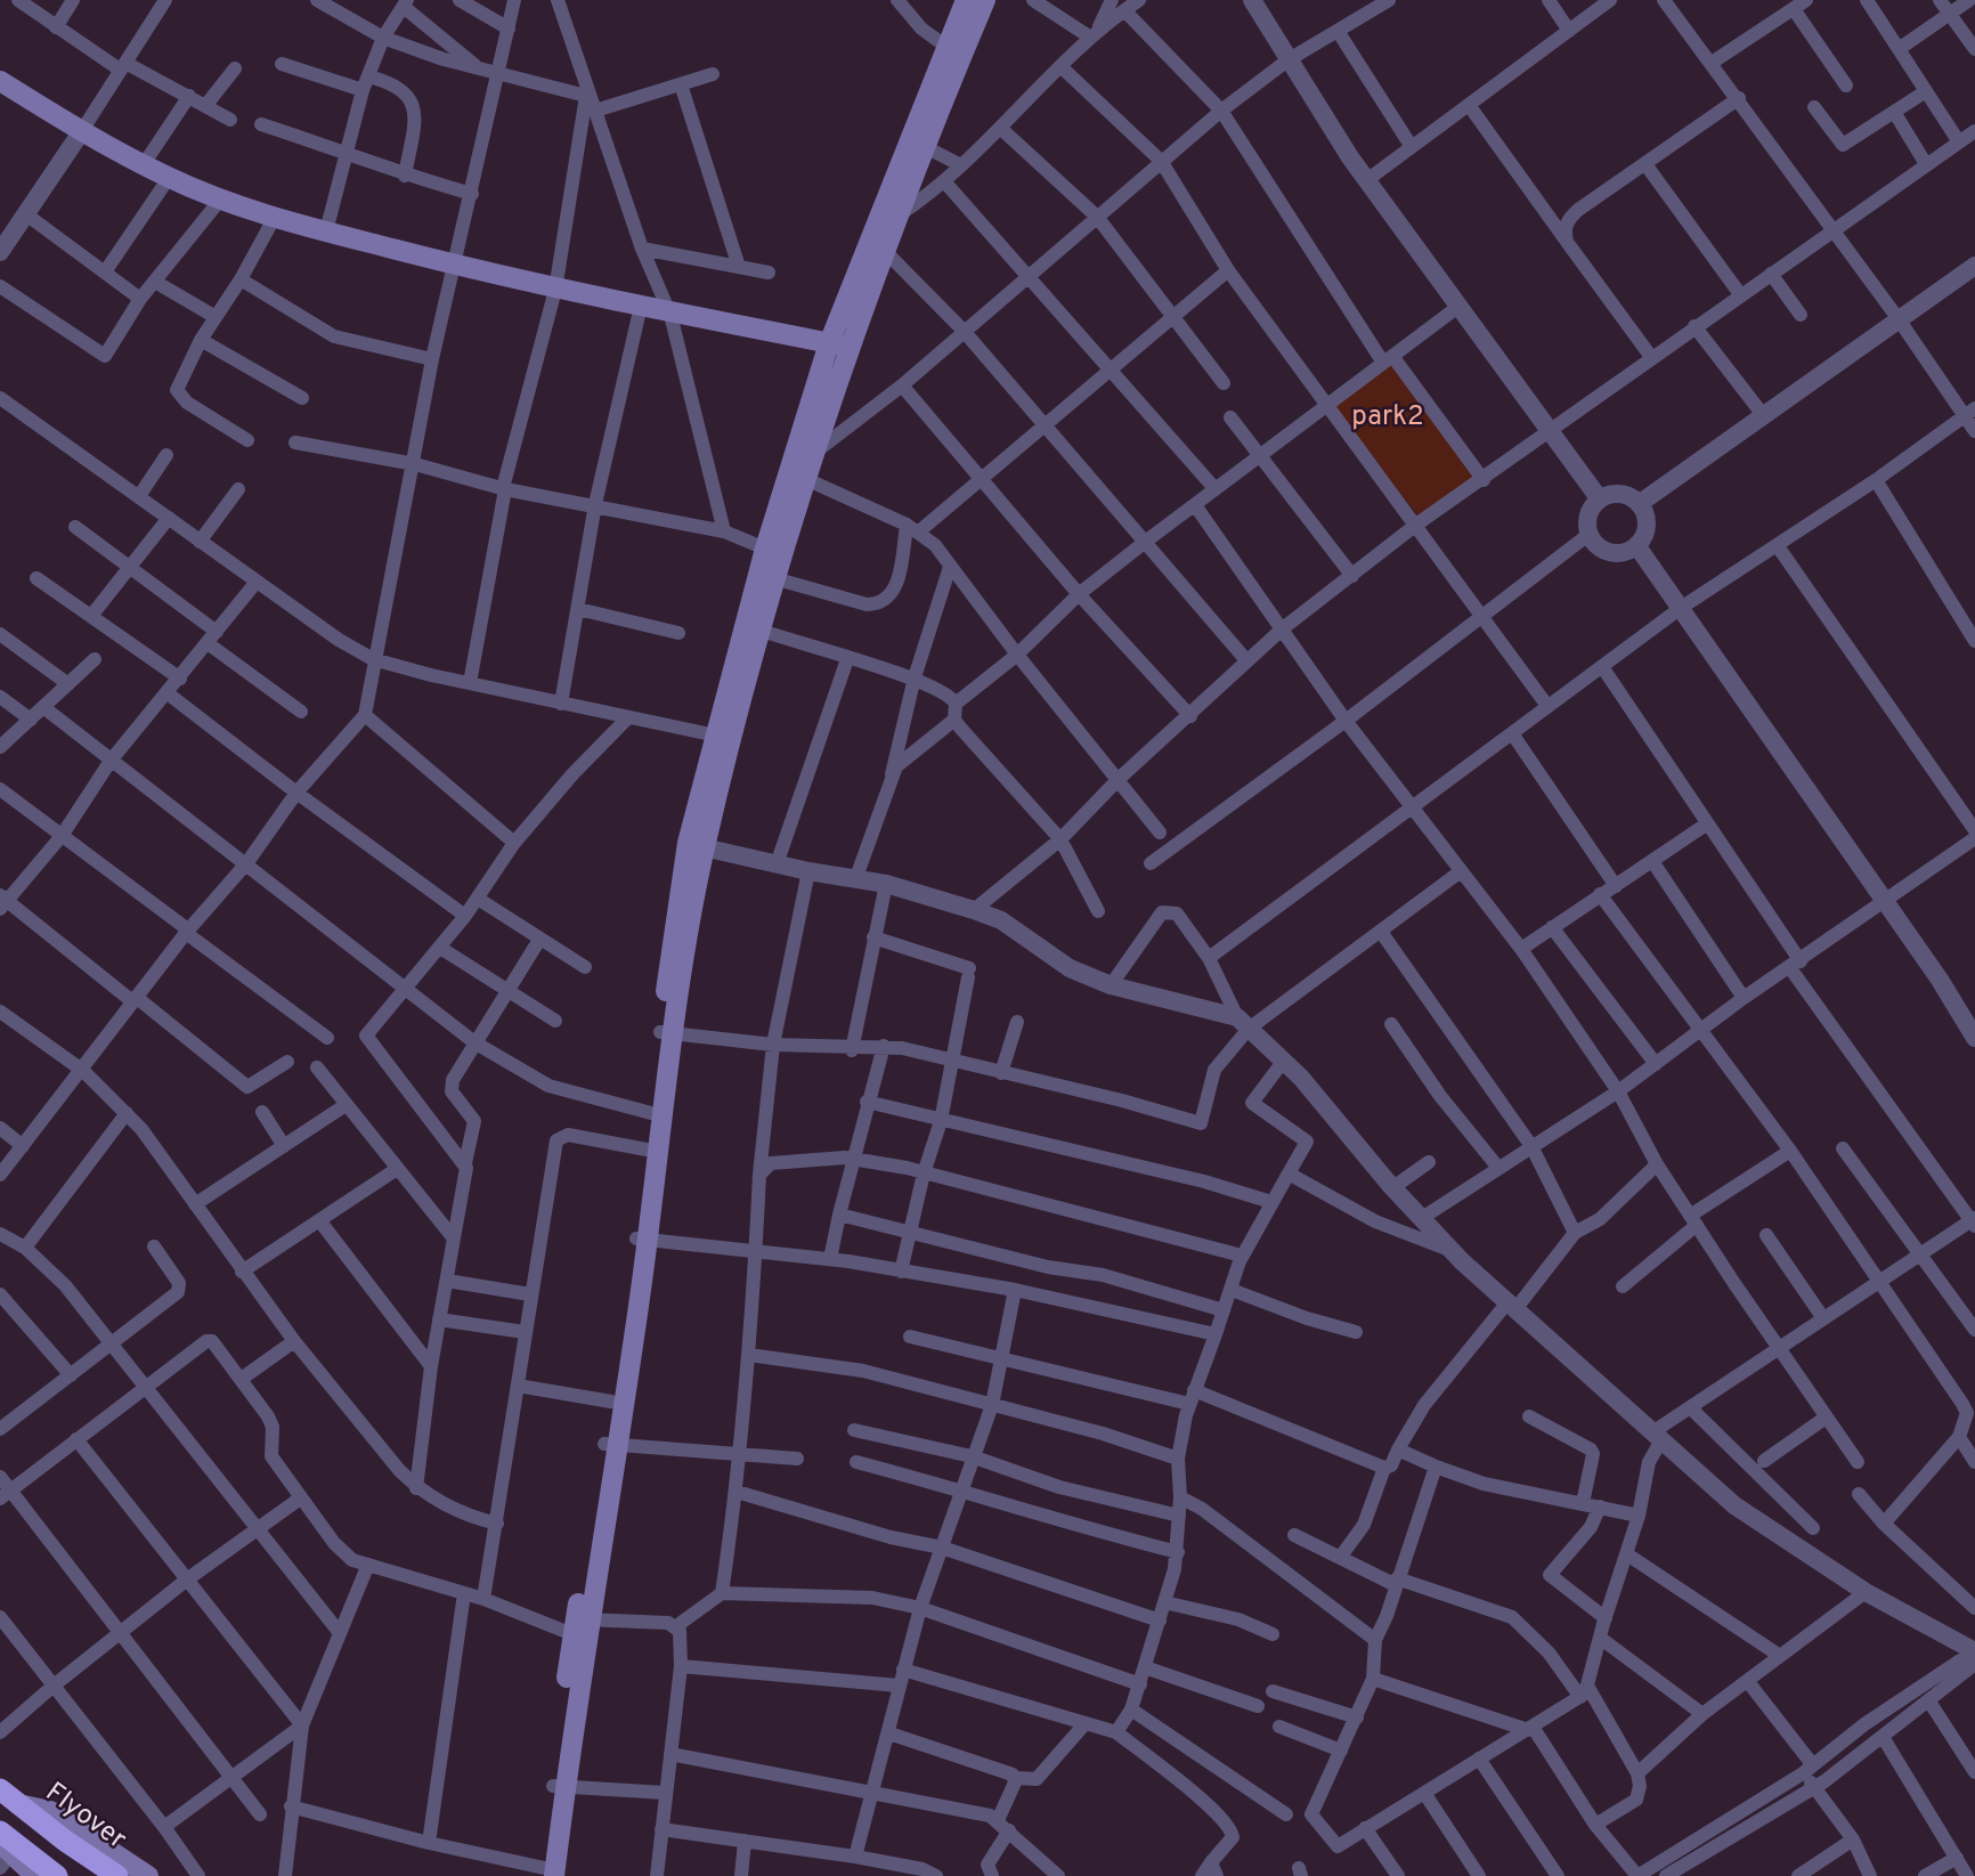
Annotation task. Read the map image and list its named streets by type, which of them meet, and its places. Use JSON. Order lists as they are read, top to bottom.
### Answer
{
  "streets": {
    "highway": ["Flyover"]
  },
  "parks": ["park2"]
}
